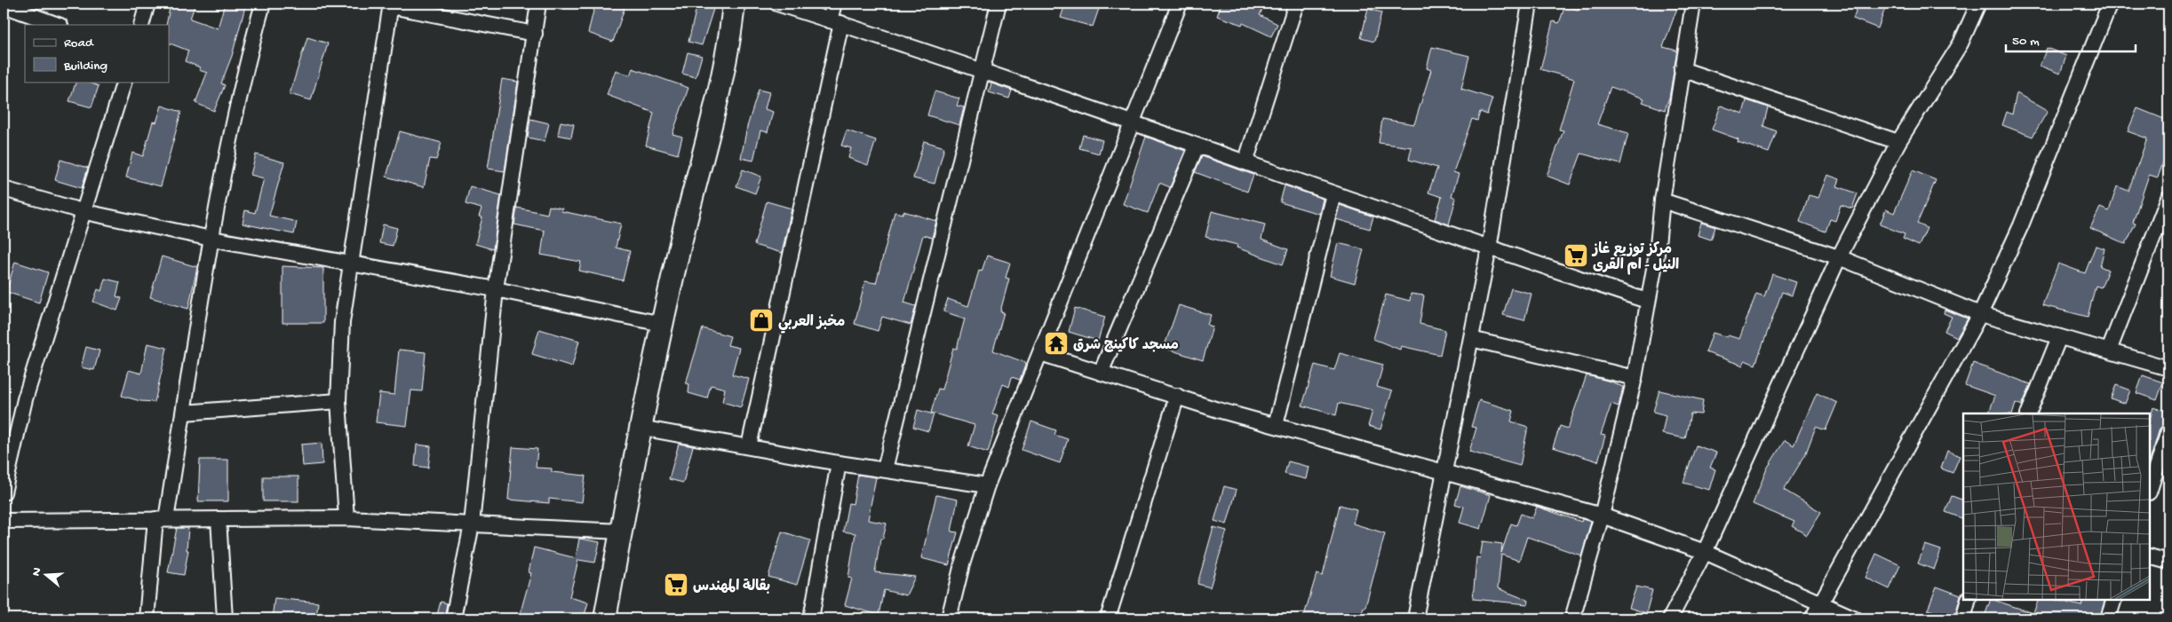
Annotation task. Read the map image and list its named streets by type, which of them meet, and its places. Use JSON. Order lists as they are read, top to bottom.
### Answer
{
  "places": {
    "supermarket": ["مركز توزيع غاز النيل - ام القرى", "بقالة المهندس"],
    "shop": ["مخبز العربي"],
    "temple": ["مسجد كاكينج شرق"]
  },
  "legend": ["Road", "Building"],
  "scale_bar": "50 m",
  "north": "left"
}
